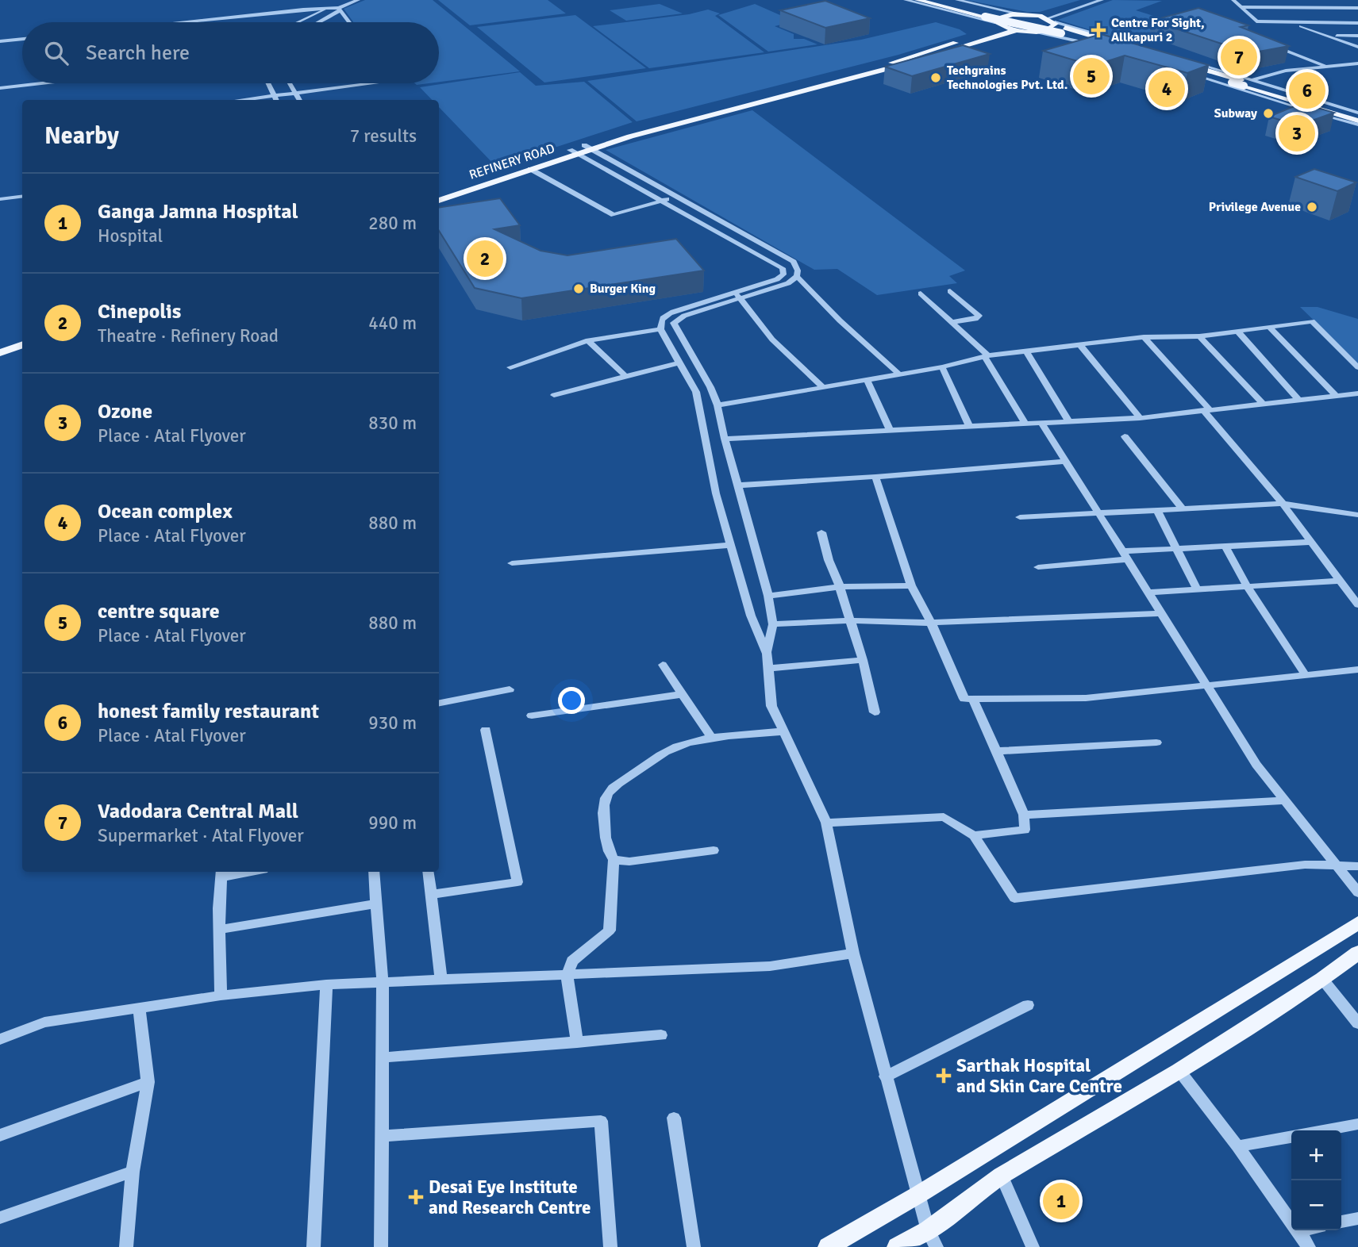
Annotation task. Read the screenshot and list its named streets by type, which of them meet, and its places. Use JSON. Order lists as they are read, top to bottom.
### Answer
{
  "streets": {
    "main road": ["REFINERY ROAD"]
  },
  "places": {
    "health": ["Centre For Sight, Allkapuri 2", "Sarthak Hospital and Skin Care Centre", "Desai Eye Institute and Research Centre"],
    "other": [
      "Techgrains Technologies Pvt. Ltd.",
      "Subway",
      "Privilege Avenue",
      "Burger King"
    ]
  },
  "page": {
    "search": "Search here",
    "pins": [
      "7",
      "5",
      "4",
      "6",
      "3",
      "2",
      "1"
    ],
    "heading": ["Nearby", "7 results"],
    "list": [
      {
        "mark": "1",
        "name": "Ganga Jamna Hospital",
        "note": "Hospital",
        "value": "280 m"
      },
      {
        "mark": "2",
        "name": "Cinepolis",
        "note": "Theatre · Refinery Road",
        "value": "440 m"
      },
      {
        "mark": "3",
        "name": "Ozone",
        "note": "Place · Atal Flyover",
        "value": "830 m"
      },
      {
        "mark": "4",
        "name": "Ocean complex",
        "note": "Place · Atal Flyover",
        "value": "880 m"
      },
      {
        "mark": "5",
        "name": "centre square",
        "note": "Place · Atal Flyover",
        "value": "880 m"
      },
      {
        "mark": "6",
        "name": "honest family restaurant",
        "note": "Place · Atal Flyover",
        "value": "930 m"
      },
      {
        "mark": "7",
        "name": "Vadodara Central Mall",
        "note": "Supermarket · Atal Flyover",
        "value": "990 m"
      }
    ],
    "map_buttons": ["+", "−"]
  }
}
